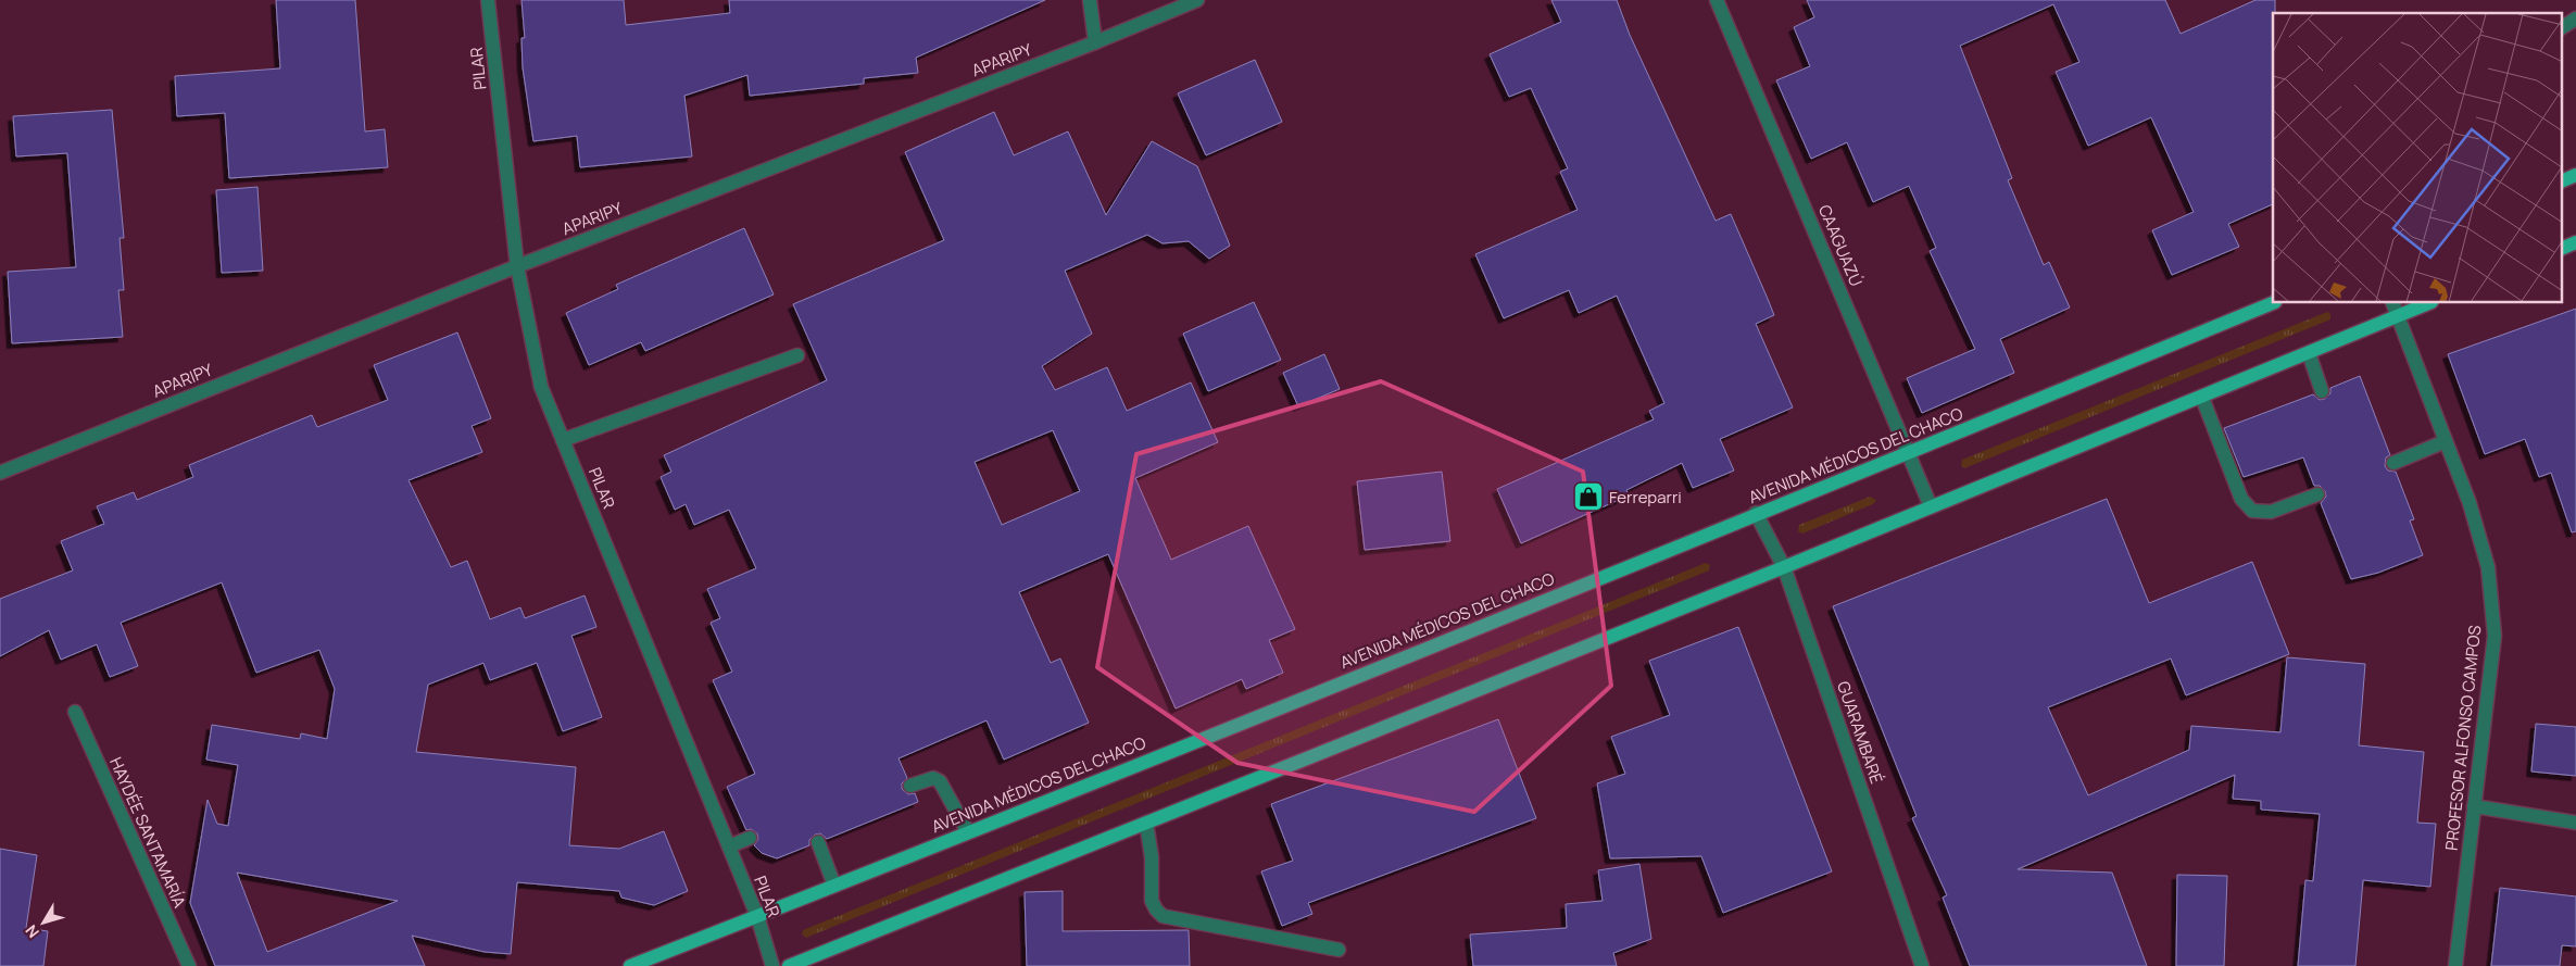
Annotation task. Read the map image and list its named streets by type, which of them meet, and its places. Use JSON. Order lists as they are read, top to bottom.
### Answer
{
  "streets": {
    "main road": ["AVENIDA MÉDICOS DEL CHACO"],
    "street": [
      "APARIPY",
      "PILAR",
      "CAAGUAZÚ",
      "GUARAMBARÉ",
      "PROFESOR ALFONSO CAMPOS",
      "HAYDÉE SANTAMARÍA"
    ]
  },
  "crossings": [
    ["APARIPY", "PILAR"],
    ["PILAR", "AVENIDA MÉDICOS DEL CHACO"],
    ["CAAGUAZÚ", "AVENIDA MÉDICOS DEL CHACO"],
    ["AVENIDA MÉDICOS DEL CHACO", "GUARAMBARÉ"]
  ],
  "places": {
    "shop": ["Ferreparri"]
  },
  "north": "bottom left"
}
